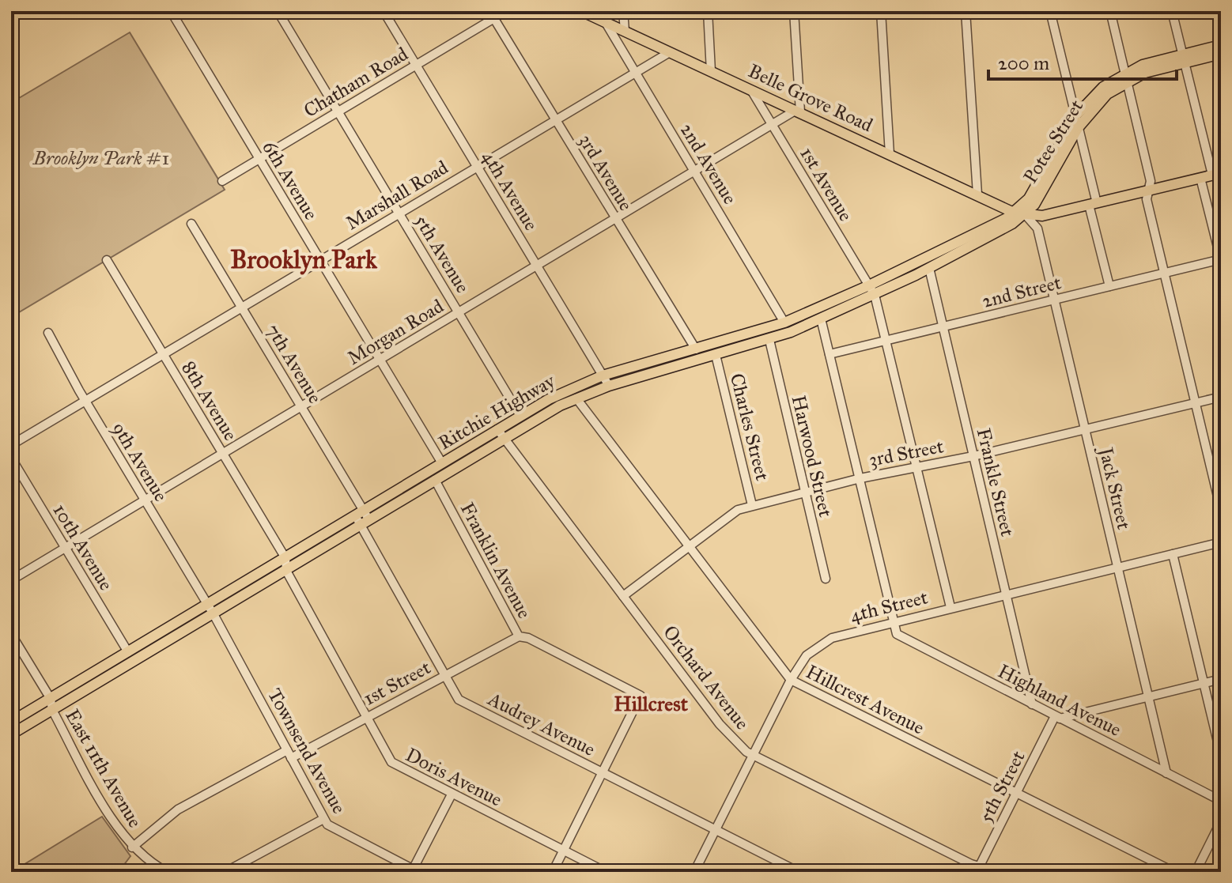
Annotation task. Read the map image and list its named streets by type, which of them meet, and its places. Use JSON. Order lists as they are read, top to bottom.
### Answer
{
  "streets": {
    "main road": ["Belle Grove Road", "Potee Street", "Ritchie Highway"],
    "street": [
      "Chatham Road",
      "2nd Avenue",
      "3rd Avenue",
      "6th Avenue",
      "1st Avenue",
      "4th Avenue",
      "Marshall Road",
      "5th Avenue",
      "2nd Street",
      "Morgan Road",
      "7th Avenue",
      "8th Avenue",
      "Charles Street",
      "3rd Street",
      "Harwood Street",
      "9th Avenue",
      "Frankle Street",
      "Jack Street",
      "10th Avenue",
      "Franklin Avenue",
      "4th Street",
      "Orchard Avenue",
      "1st Street",
      "Hillcrest Avenue",
      "Highland Avenue",
      "Audrey Avenue",
      "Townsend Avenue",
      "East 11th Avenue",
      "Doris Avenue",
      "5th Street"
    ]
  },
  "crossings": [
    ["Chatham Road", "3rd Avenue"],
    ["Chatham Road", "6th Avenue"],
    ["Chatham Road", "4th Avenue"],
    ["Chatham Road", "5th Avenue"],
    ["Belle Grove Road", "Potee Street"],
    ["Belle Grove Road", "2nd Avenue"],
    ["Belle Grove Road", "1st Avenue"],
    ["Belle Grove Road", "Marshall Road"],
    ["Belle Grove Road", "Morgan Road"],
    ["Belle Grove Road", "Ritchie Highway"],
    ["Belle Grove Road", "Jack Street"],
    ["Potee Street", "Ritchie Highway"],
    ["Potee Street", "Jack Street"],
    ["2nd Avenue", "Marshall Road"],
    ["2nd Avenue", "Morgan Road"],
    ["2nd Avenue", "Ritchie Highway"],
    ["3rd Avenue", "Marshall Road"],
    ["3rd Avenue", "Morgan Road"],
    ["3rd Avenue", "Ritchie Highway"],
    ["6th Avenue", "Marshall Road"],
    ["6th Avenue", "Morgan Road"],
    ["6th Avenue", "Ritchie Highway"],
    ["1st Avenue", "2nd Street"],
    ["1st Avenue", "Morgan Road"],
    ["1st Avenue", "Ritchie Highway"],
    ["1st Avenue", "3rd Street"],
    ["1st Avenue", "4th Street"],
    ["4th Avenue", "Marshall Road"],
    ["4th Avenue", "Morgan Road"],
    ["4th Avenue", "Ritchie Highway"],
    ["Marshall Road", "5th Avenue"],
    ["Marshall Road", "7th Avenue"],
    ["Marshall Road", "8th Avenue"],
    ["Marshall Road", "9th Avenue"],
    ["5th Avenue", "Morgan Road"],
    ["5th Avenue", "Ritchie Highway"],
    ["2nd Street", "Frankle Street"],
    ["2nd Street", "Jack Street"],
    ["Morgan Road", "7th Avenue"],
    ["Morgan Road", "8th Avenue"],
    ["Morgan Road", "9th Avenue"],
    ["Morgan Road", "10th Avenue"],
    ["7th Avenue", "Ritchie Highway"],
    ["7th Avenue", "Audrey Avenue"],
    ["8th Avenue", "Ritchie Highway"],
    ["8th Avenue", "Doris Avenue"],
    ["Ritchie Highway", "Charles Street"],
    ["Ritchie Highway", "Harwood Street"],
    ["Ritchie Highway", "9th Avenue"],
    ["Ritchie Highway", "Frankle Street"],
    ["Ritchie Highway", "Jack Street"],
    ["Ritchie Highway", "10th Avenue"],
    ["Ritchie Highway", "Franklin Avenue"],
    ["Ritchie Highway", "Orchard Avenue"],
    ["Ritchie Highway", "Hillcrest Avenue"],
    ["Ritchie Highway", "Audrey Avenue"],
    ["Ritchie Highway", "Townsend Avenue"],
    ["Ritchie Highway", "East 11th Avenue"],
    ["Ritchie Highway", "Doris Avenue"],
    ["Charles Street", "3rd Street"],
    ["3rd Street", "Harwood Street"],
    ["3rd Street", "Frankle Street"],
    ["3rd Street", "Jack Street"],
    ["3rd Street", "Orchard Avenue"],
    ["3rd Street", "Hillcrest Avenue"],
    ["9th Avenue", "Townsend Avenue"],
    ["Frankle Street", "4th Street"],
    ["Frankle Street", "Highland Avenue"],
    ["Jack Street", "4th Street"],
    ["Jack Street", "Highland Avenue"],
    ["Franklin Avenue", "1st Street"],
    ["Franklin Avenue", "Audrey Avenue"],
    ["4th Street", "Orchard Avenue"],
    ["4th Street", "Hillcrest Avenue"],
    ["4th Street", "Highland Avenue"],
    ["4th Street", "Audrey Avenue"],
    ["Orchard Avenue", "5th Street"],
    ["1st Street", "Audrey Avenue"],
    ["1st Street", "Townsend Avenue"],
    ["1st Street", "East 11th Avenue"],
    ["1st Street", "Doris Avenue"],
    ["Hillcrest Avenue", "5th Street"],
    ["Highland Avenue", "5th Street"]
  ],
  "districts": ["Brooklyn Park", "Hillcrest"],
  "parks": ["Brooklyn Park #1"],
  "scale_bar": "200 m"
}
